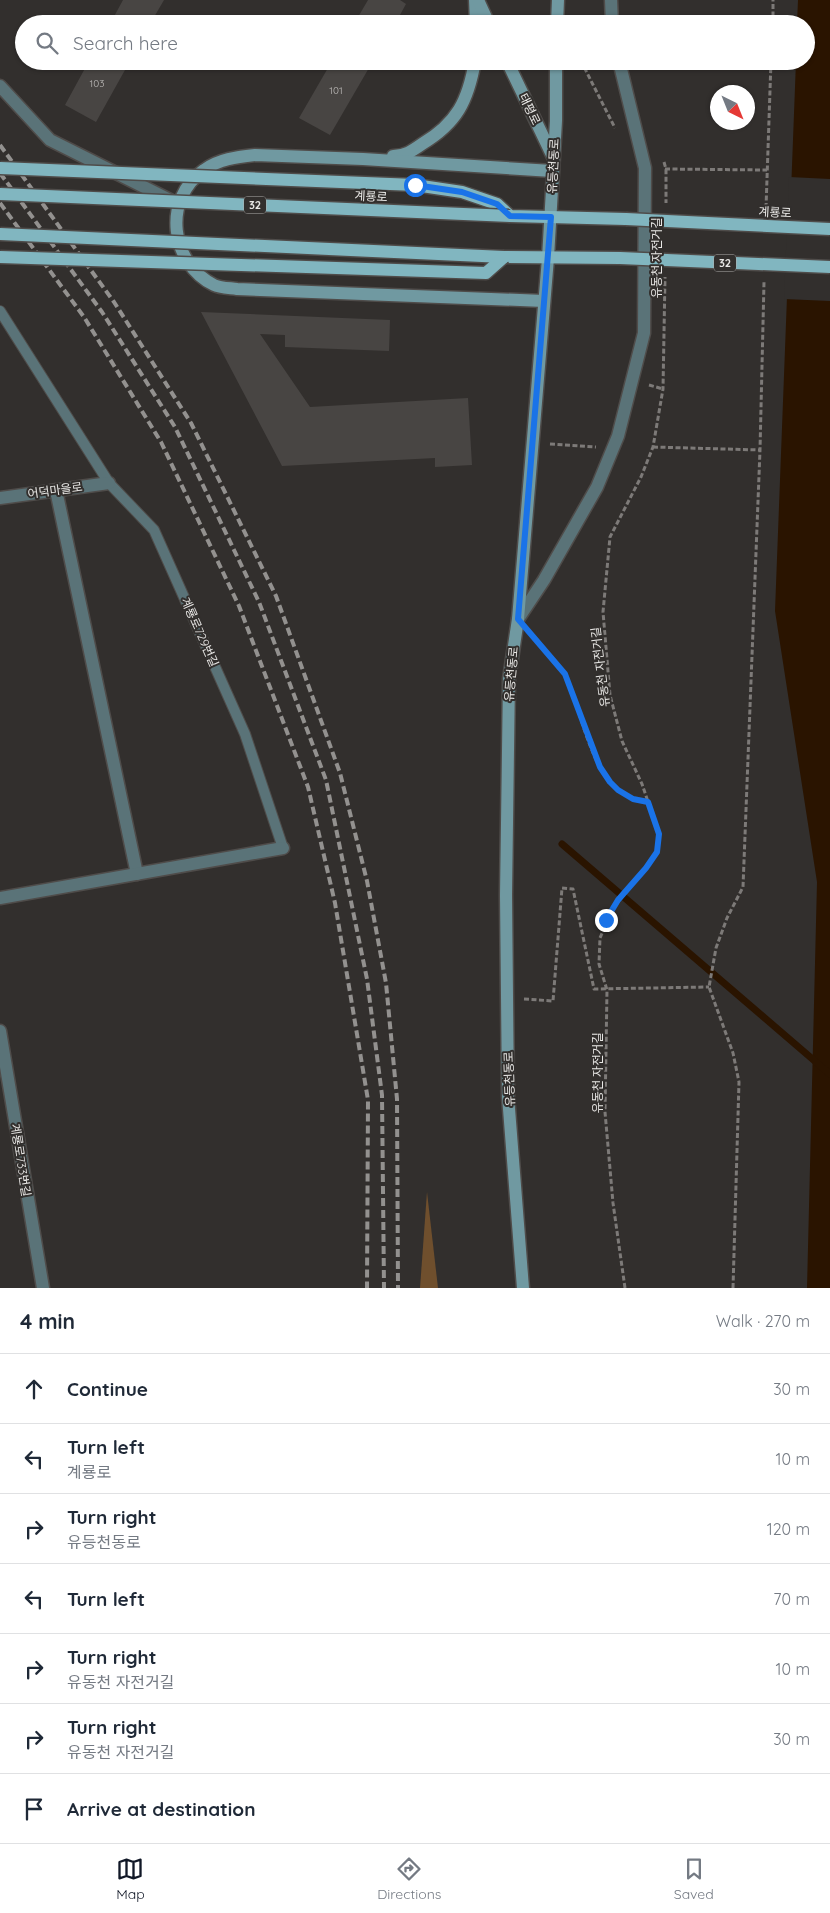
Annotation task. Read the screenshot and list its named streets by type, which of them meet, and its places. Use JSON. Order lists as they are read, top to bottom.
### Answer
{
  "streets": {
    "main road": [
      "태평로",
      "유등천동로",
      "계룡로",
      "32"
    ],
    "street": ["어덕마을로", "계룡로729번길", "계룡로733번길"],
    "path": ["유동천 자전거길"]
  },
  "crossings": [
    ["태평로", "유등천동로"],
    ["유등천동로", "계룡로"],
    ["유등천동로", "32"],
    ["어덕마을로", "계룡로729번길"]
  ],
  "house_numbers": ["103", "101"],
  "north": "bottom right",
  "page": {
    "search": "Search here",
    "heading": ["4 min", "Walk · 270 m"],
    "list": [
      ["Continue", "30 m"],
      ["Turn left", "계룡로", "10 m"],
      ["Turn right", "유등천동로", "120 m"],
      ["Turn left", "70 m"],
      ["Turn right", "유동천 자전거길", "10 m"],
      ["Turn right", "유동천 자전거길", "30 m"],
      "Arrive at destination"
    ],
    "nav": ["Map", "Directions", "Saved"]
  }
}
